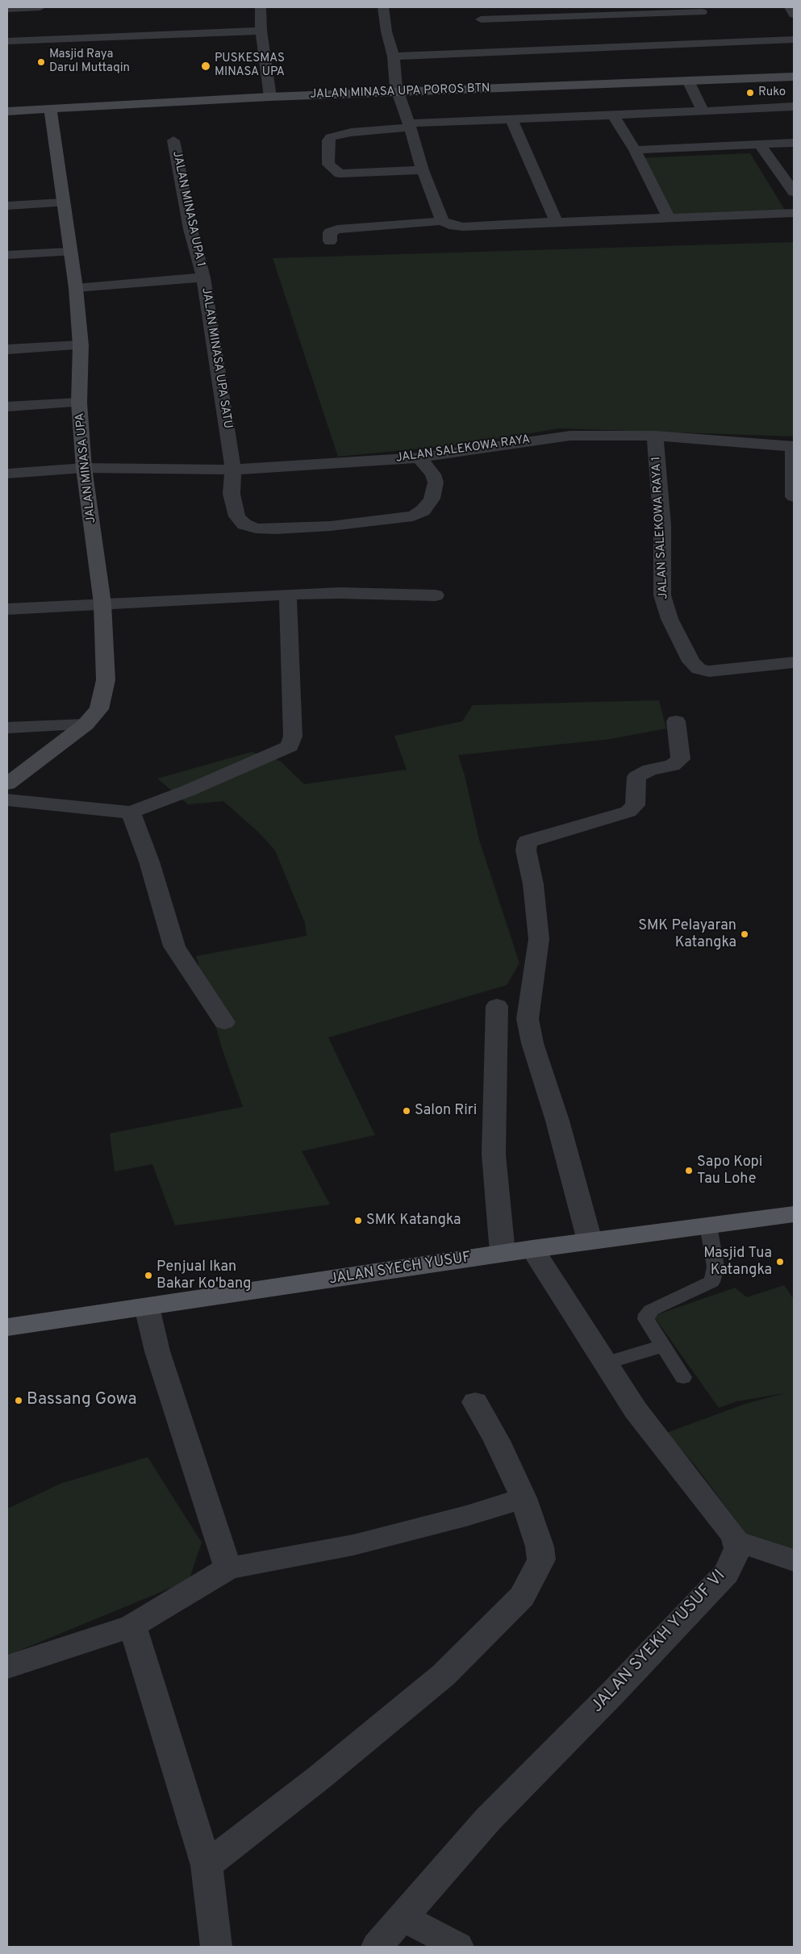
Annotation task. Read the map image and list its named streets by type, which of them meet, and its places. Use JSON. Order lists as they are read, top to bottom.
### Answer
{
  "streets": {
    "main road": ["JALAN SYECH YUSUF"],
    "street": [
      "JALAN MINASA UPA POROS BTN",
      "JALAN MINASA UPA 1",
      "JALAN MINASA UPA SATU",
      "JALAN SALEKOWA RAYA",
      "JALAN MINASA UPA",
      "JALAN SALEKOWA RAYA 1",
      "JALAN SYEKH YUSUF VI"
    ]
  },
  "crossings": [
    ["JALAN MINASA UPA POROS BTN", "JALAN MINASA UPA"],
    ["JALAN MINASA UPA 1", "JALAN MINASA UPA SATU"],
    ["JALAN MINASA UPA SATU", "JALAN SALEKOWA RAYA"],
    ["JALAN MINASA UPA SATU", "JALAN MINASA UPA"],
    ["JALAN SALEKOWA RAYA", "JALAN MINASA UPA"],
    ["JALAN SALEKOWA RAYA", "JALAN SALEKOWA RAYA 1"]
  ],
  "places": [
    "Masjid Raya Darul Muttaqin",
    "PUSKESMAS MINASA UPA",
    "Ruko",
    "SMK Pelayaran Katangka",
    "Salon Riri",
    "Sapo Kopi Tau Lohe",
    "SMK Katangka",
    "Masjid Tua Katangka",
    "Penjual Ikan Bakar Ko'bang",
    "Bassang Gowa"
  ]
}
